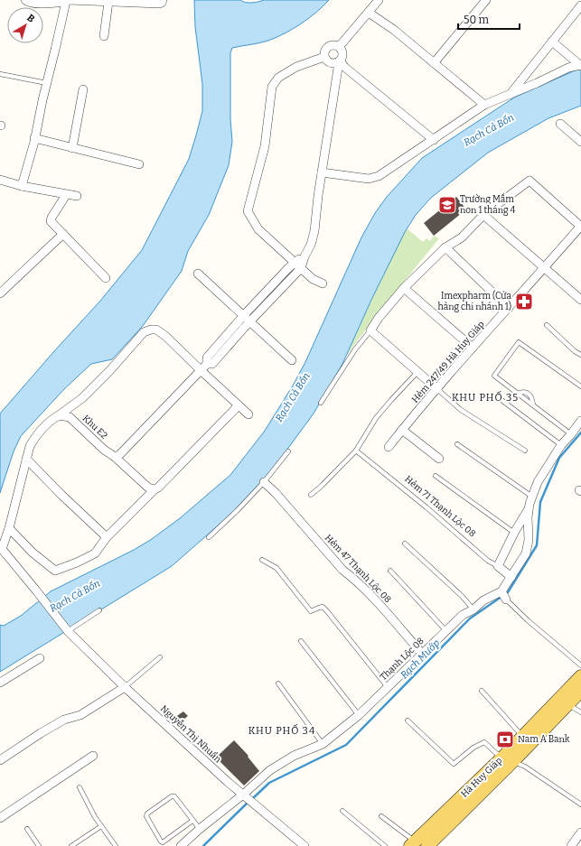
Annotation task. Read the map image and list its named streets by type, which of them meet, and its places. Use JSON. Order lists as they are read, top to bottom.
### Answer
{
  "streets": {
    "main road": ["Hà Huy Giáp"],
    "street": [
      "Hẻm 247/49 Hà Huy Giáp",
      "Khu E2",
      "Hẻm 71 Thạnh Lộc 08",
      "Hẻm 47 Thạnh Lộc 08",
      "Thạnh Lộc 08",
      "Nguyễn Thị Nhuần"
    ]
  },
  "crossings": [
    ["Hẻm 71 Thạnh Lộc 08", "Thạnh Lộc 08"],
    ["Hẻm 47 Thạnh Lộc 08", "Thạnh Lộc 08"],
    ["Thạnh Lộc 08", "Nguyễn Thị Nhuần"]
  ],
  "districts": ["KHU PHỐ 35", "KHU PHỐ 34"],
  "water": ["Rạch Cả Bốn", "Rạch Mướp"],
  "places": {
    "school or university": ["Trường Mầm non 1 tháng 4"],
    "pharmacy": ["Imexpharm (Cửa hàng chi nhánh 1)"],
    "bank": ["Nam A Bank"]
  },
  "scale_bar": "50 m",
  "north": "top right"
}
